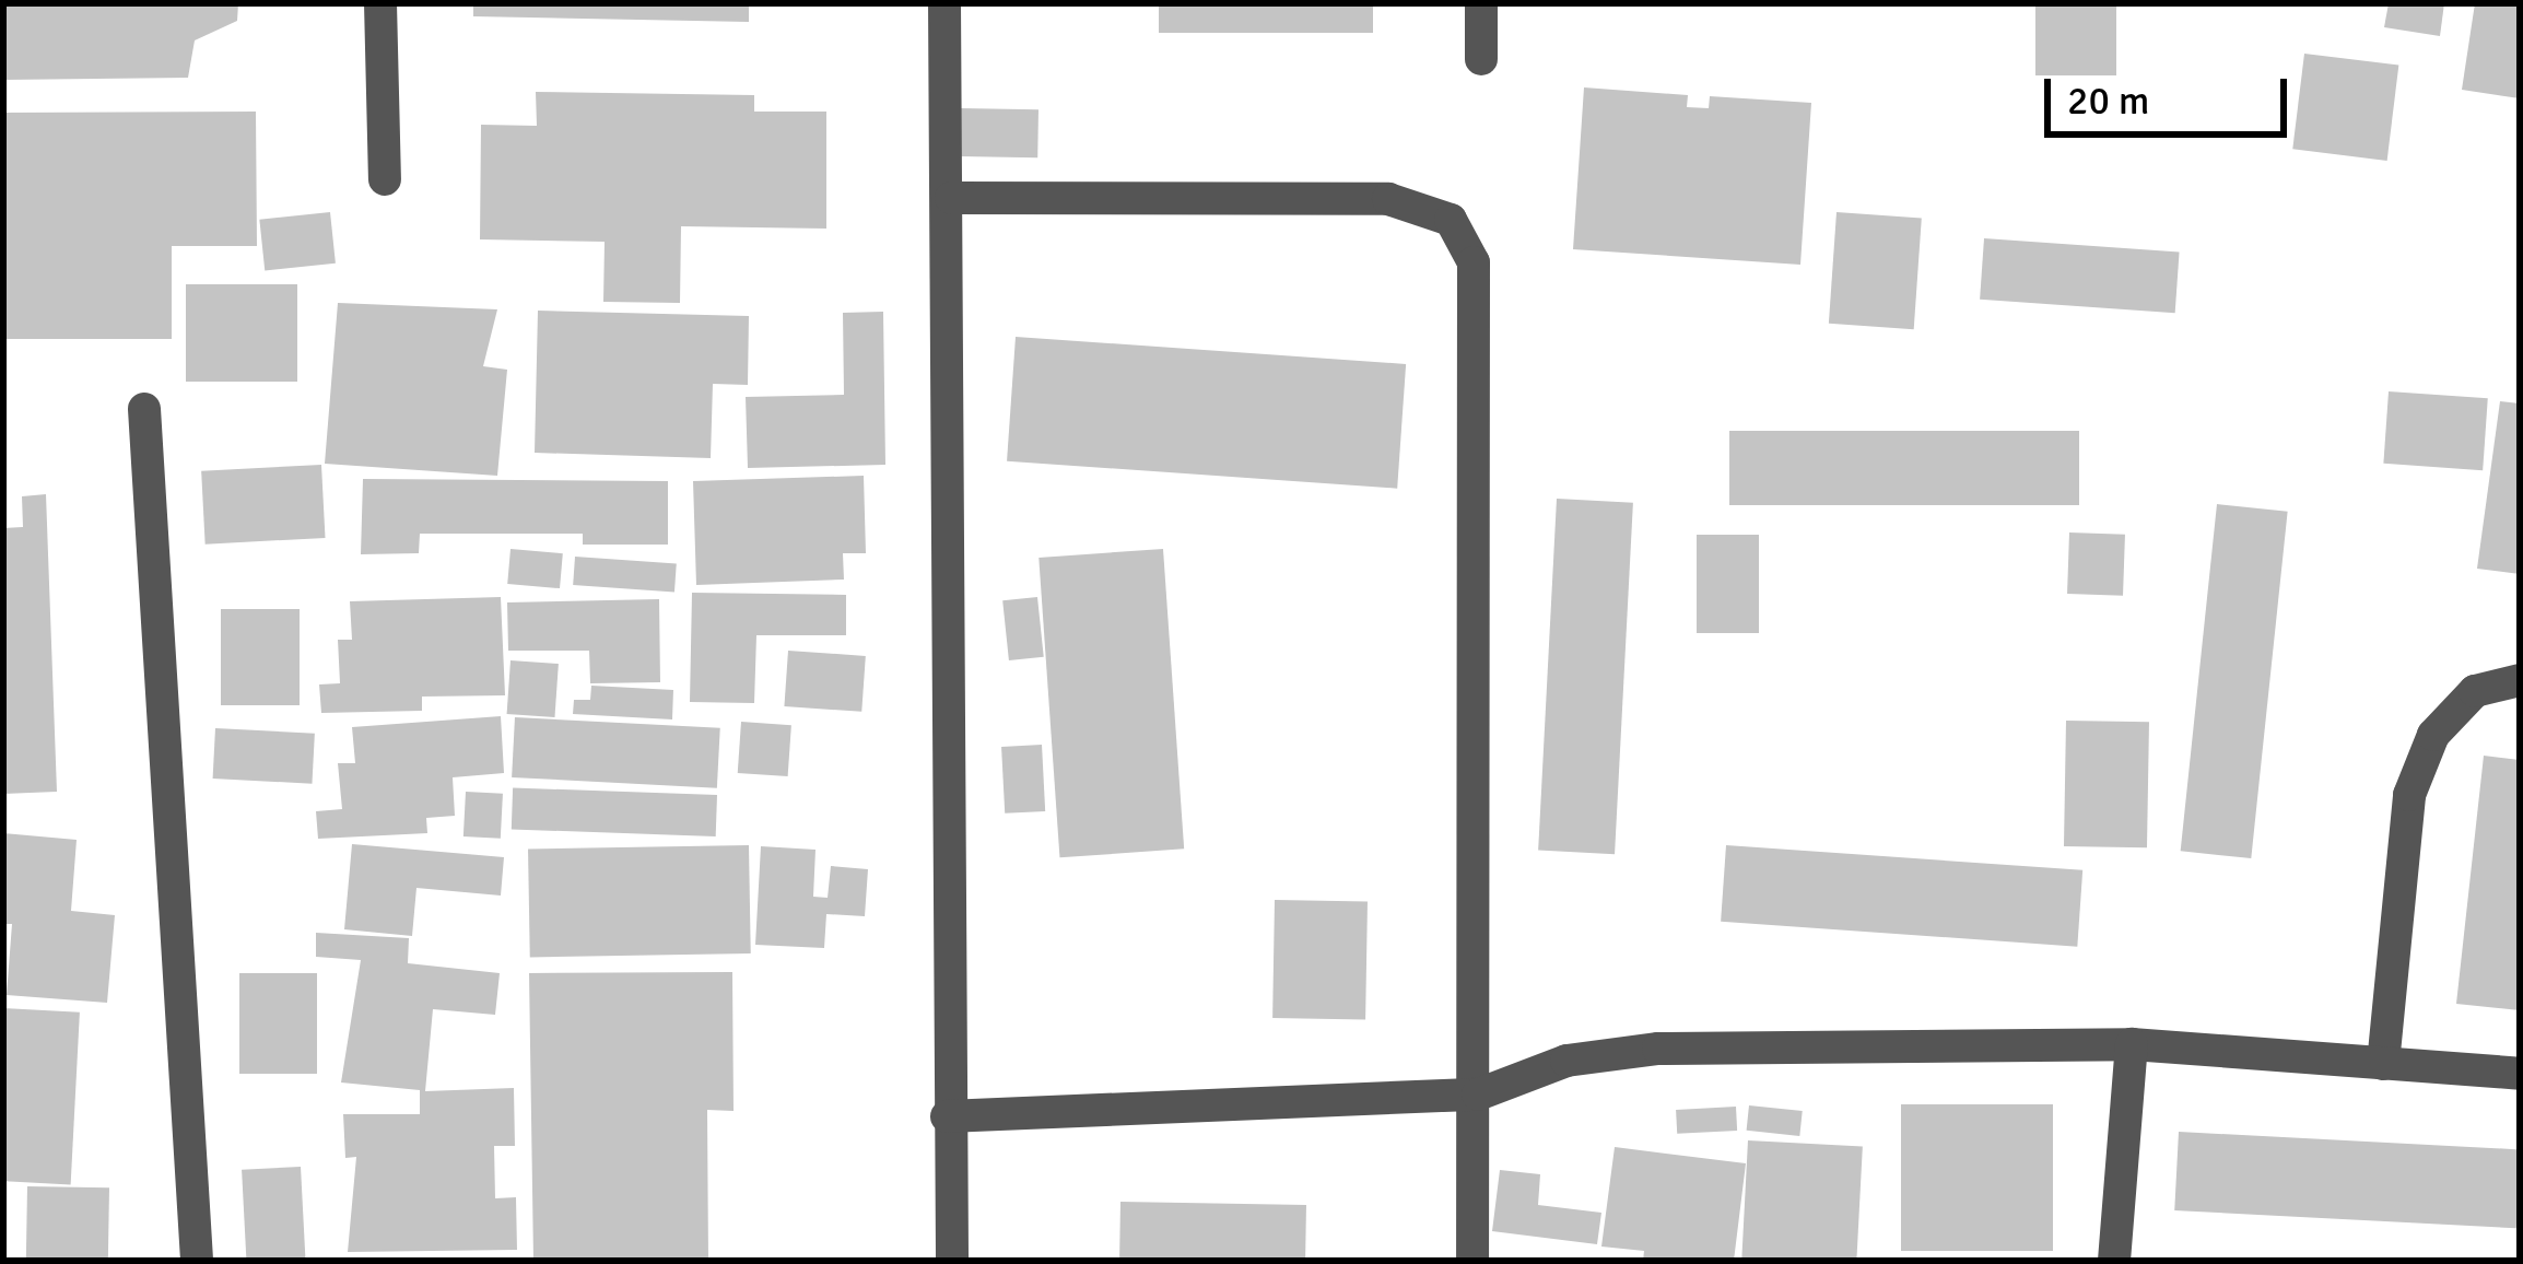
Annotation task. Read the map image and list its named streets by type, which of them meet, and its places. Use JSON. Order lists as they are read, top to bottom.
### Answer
{
  "scale_bar": "20 m"
}
